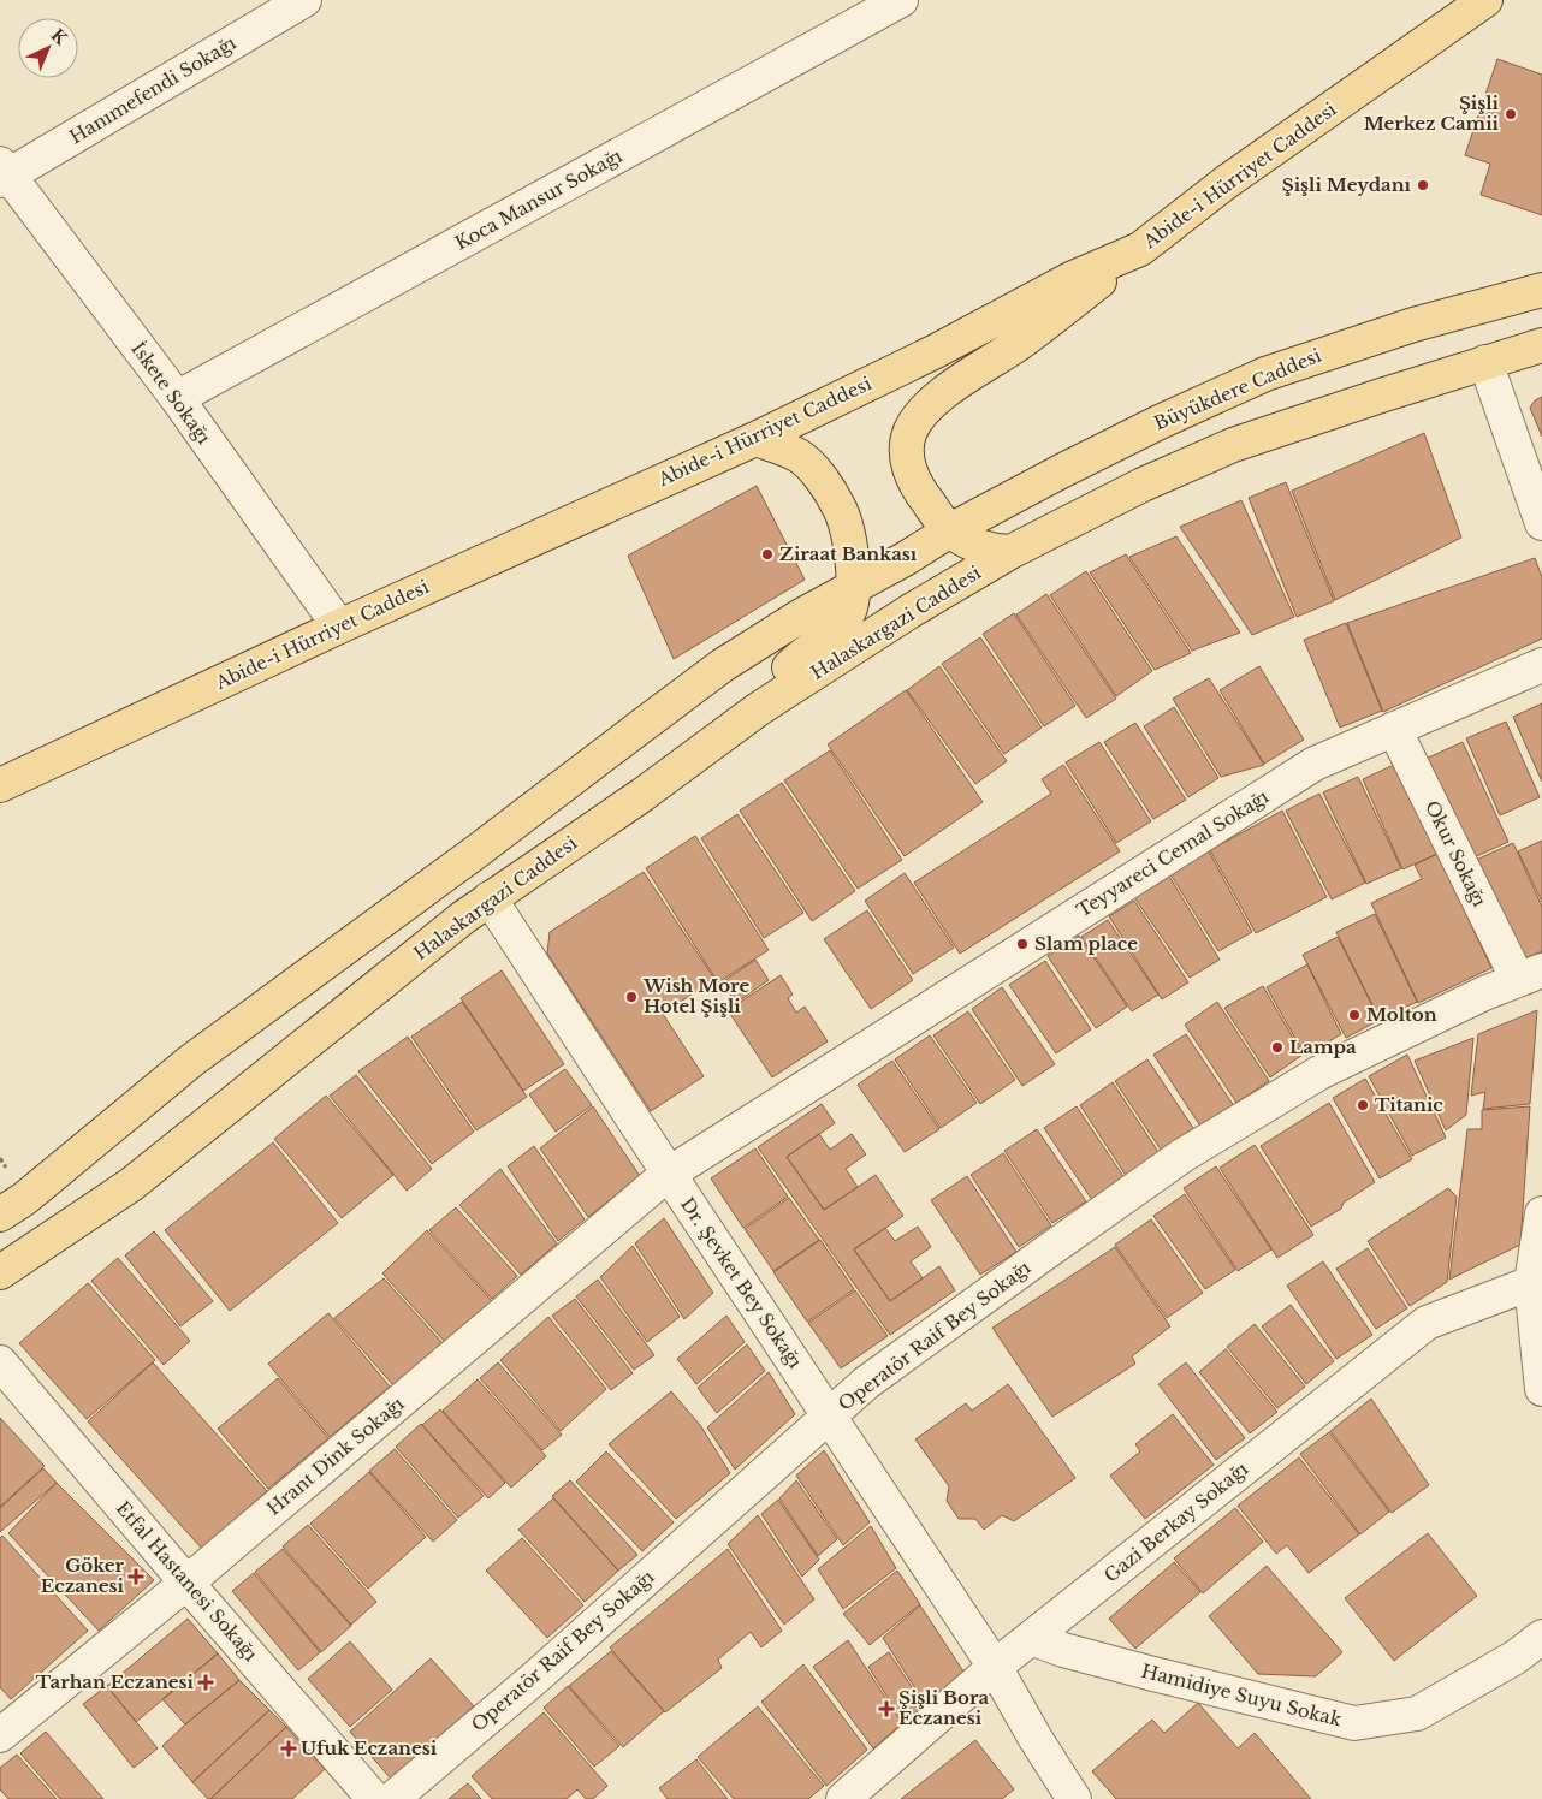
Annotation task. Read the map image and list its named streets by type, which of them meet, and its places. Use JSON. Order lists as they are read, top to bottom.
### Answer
{
  "streets": {
    "main road": ["Abide-i Hürriyet Caddesi", "Büyükdere Caddesi", "Halaskargazi Caddesi"],
    "street": [
      "Hanımefendi Sokağı",
      "Koca Mansur Sokağı",
      "İskete Sokağı",
      "Teyyareci Cemal Sokağı",
      "Okur Sokağı",
      "Dr. Şevket Bey Sokağı",
      "Operatör Raif Bey Sokağı",
      "Hrant Dink Sokağı",
      "Gazi Berkay Sokağı",
      "Etfal Hastanesi Sokağı",
      "Hamidiye Suyu Sokak"
    ]
  },
  "crossings": [
    ["Hanımefendi Sokağı", "İskete Sokağı"],
    ["Abide-i Hürriyet Caddesi", "İskete Sokağı"],
    ["Koca Mansur Sokağı", "İskete Sokağı"],
    ["Halaskargazi Caddesi", "Dr. Şevket Bey Sokağı"],
    ["Teyyareci Cemal Sokağı", "Okur Sokağı"],
    ["Teyyareci Cemal Sokağı", "Dr. Şevket Bey Sokağı"],
    ["Teyyareci Cemal Sokağı", "Hrant Dink Sokağı"],
    ["Okur Sokağı", "Operatör Raif Bey Sokağı"],
    ["Dr. Şevket Bey Sokağı", "Operatör Raif Bey Sokağı"],
    ["Dr. Şevket Bey Sokağı", "Hrant Dink Sokağı"],
    ["Dr. Şevket Bey Sokağı", "Gazi Berkay Sokağı"],
    ["Hrant Dink Sokağı", "Etfal Hastanesi Sokağı"],
    ["Gazi Berkay Sokağı", "Hamidiye Suyu Sokak"]
  ],
  "places": {
    "other": [
      "Şişli Merkez Camii",
      "Şişli Meydanı",
      "Ziraat Bankası",
      "Slam place",
      "Wish More Hotel Şişli",
      "Molton",
      "Lampa",
      "Titanic"
    ],
    "health": [
      "Göker Eczanesi",
      "Tarhan Eczanesi",
      "Şişli Bora Eczanesi",
      "Ufuk Eczanesi"
    ]
  },
  "north": "top right"
}
